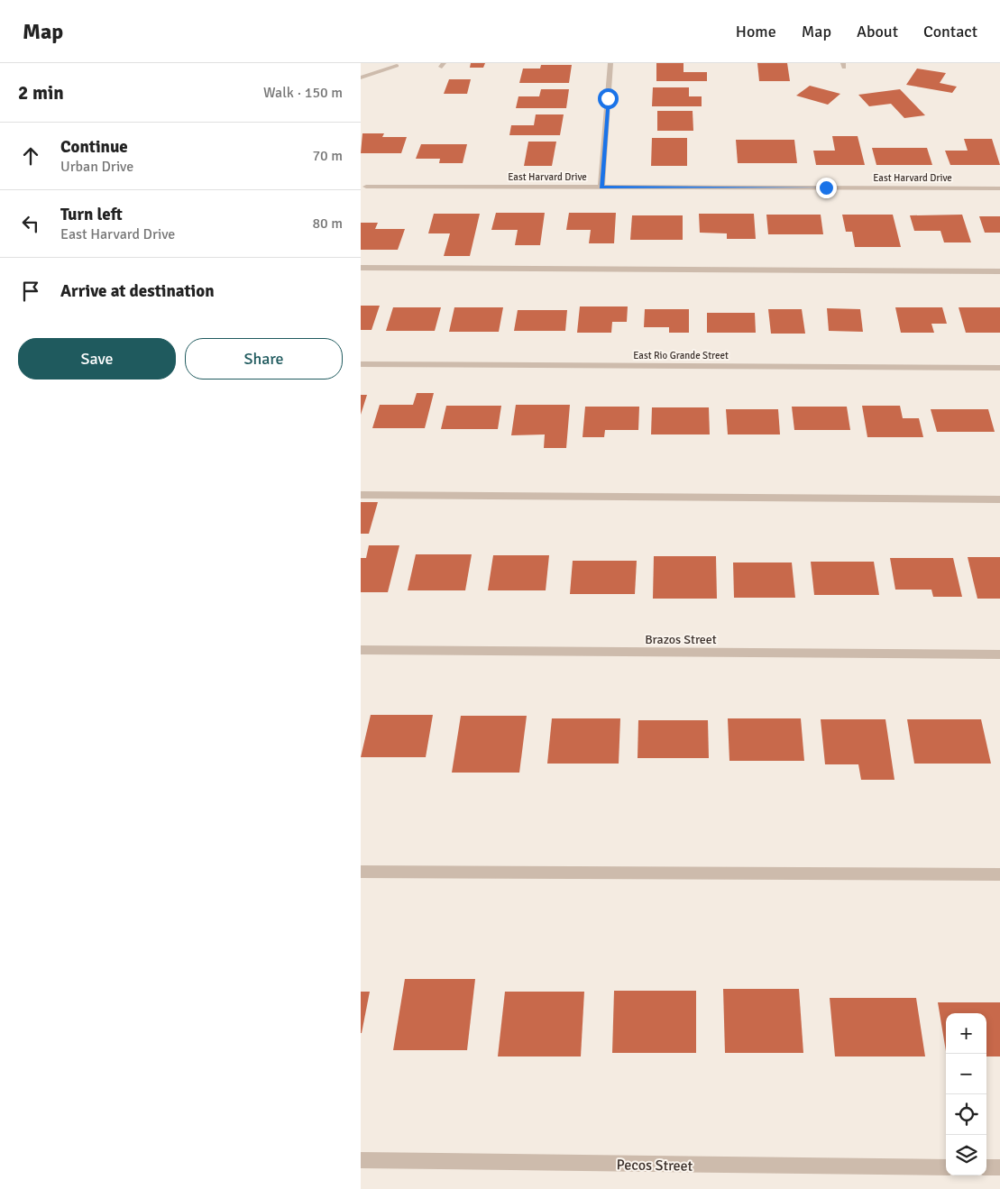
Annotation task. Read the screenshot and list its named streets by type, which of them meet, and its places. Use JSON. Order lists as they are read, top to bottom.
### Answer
{
  "streets": {
    "street": [
      "East Harvard Drive",
      "East Rio Grande Street",
      "Brazos Street",
      "Pecos Street"
    ]
  },
  "page": {
    "header": "Map",
    "nav": [
      "Home",
      "Map",
      "About",
      "Contact"
    ],
    "heading": ["2 min", "Walk · 150 m"],
    "list": [
      ["Continue", "Urban Drive", "70 m"],
      ["Turn left", "East Harvard Drive", "80 m"],
      "Arrive at destination"
    ],
    "buttons": ["Save", "Share"],
    "map_buttons": ["+", "−"]
  }
}
